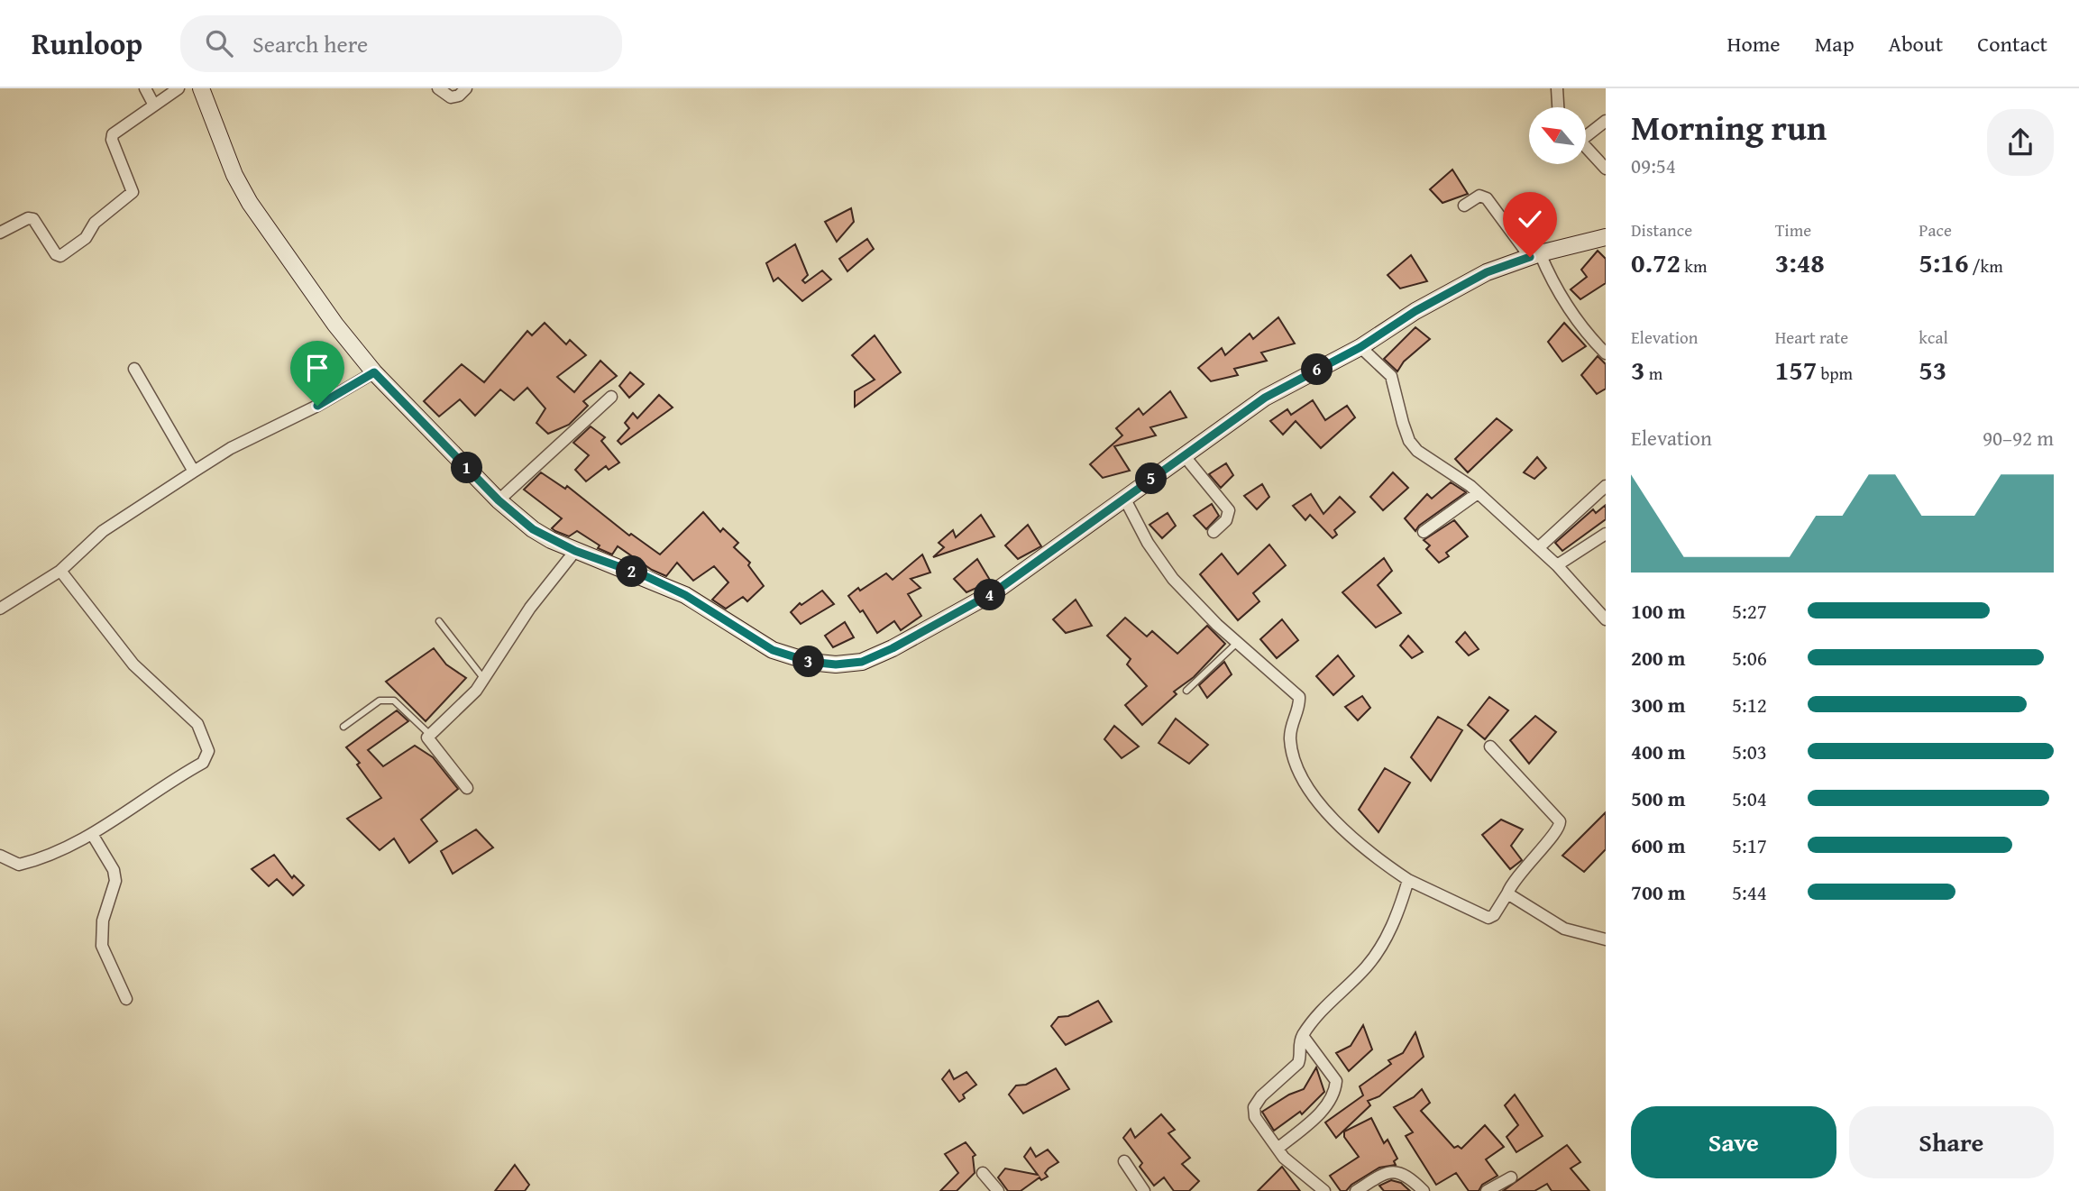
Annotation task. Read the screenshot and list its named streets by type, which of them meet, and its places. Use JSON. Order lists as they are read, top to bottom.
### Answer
{
  "north": "top left",
  "page": {
    "header": "Runloop",
    "search": "Search here",
    "nav": [
      "Home",
      "Map",
      "About",
      "Contact"
    ],
    "heading": ["Morning run", "09:54"],
    "stats": [
      ["Distance", "0.72 km"],
      ["Time", "3:48"],
      ["Pace", "5:16 /km"],
      ["Elevation", "3 m"],
      ["Heart rate", "157 bpm"],
      ["kcal", "53"]
    ],
    "pins": [
      "6",
      "1",
      "5",
      "2",
      "4",
      "3"
    ],
    "chart": ["Elevation", "90–92 m"],
    "list": [
      {
        "name": "100 m",
        "note": "5:27"
      },
      {
        "name": "200 m",
        "note": "5:06"
      },
      {
        "name": "300 m",
        "note": "5:12"
      },
      {
        "name": "400 m",
        "note": "5:03"
      },
      {
        "name": "500 m",
        "note": "5:04"
      },
      {
        "name": "600 m",
        "note": "5:17"
      },
      {
        "name": "700 m",
        "note": "5:44"
      }
    ],
    "buttons": ["Save", "Share"]
  }
}
